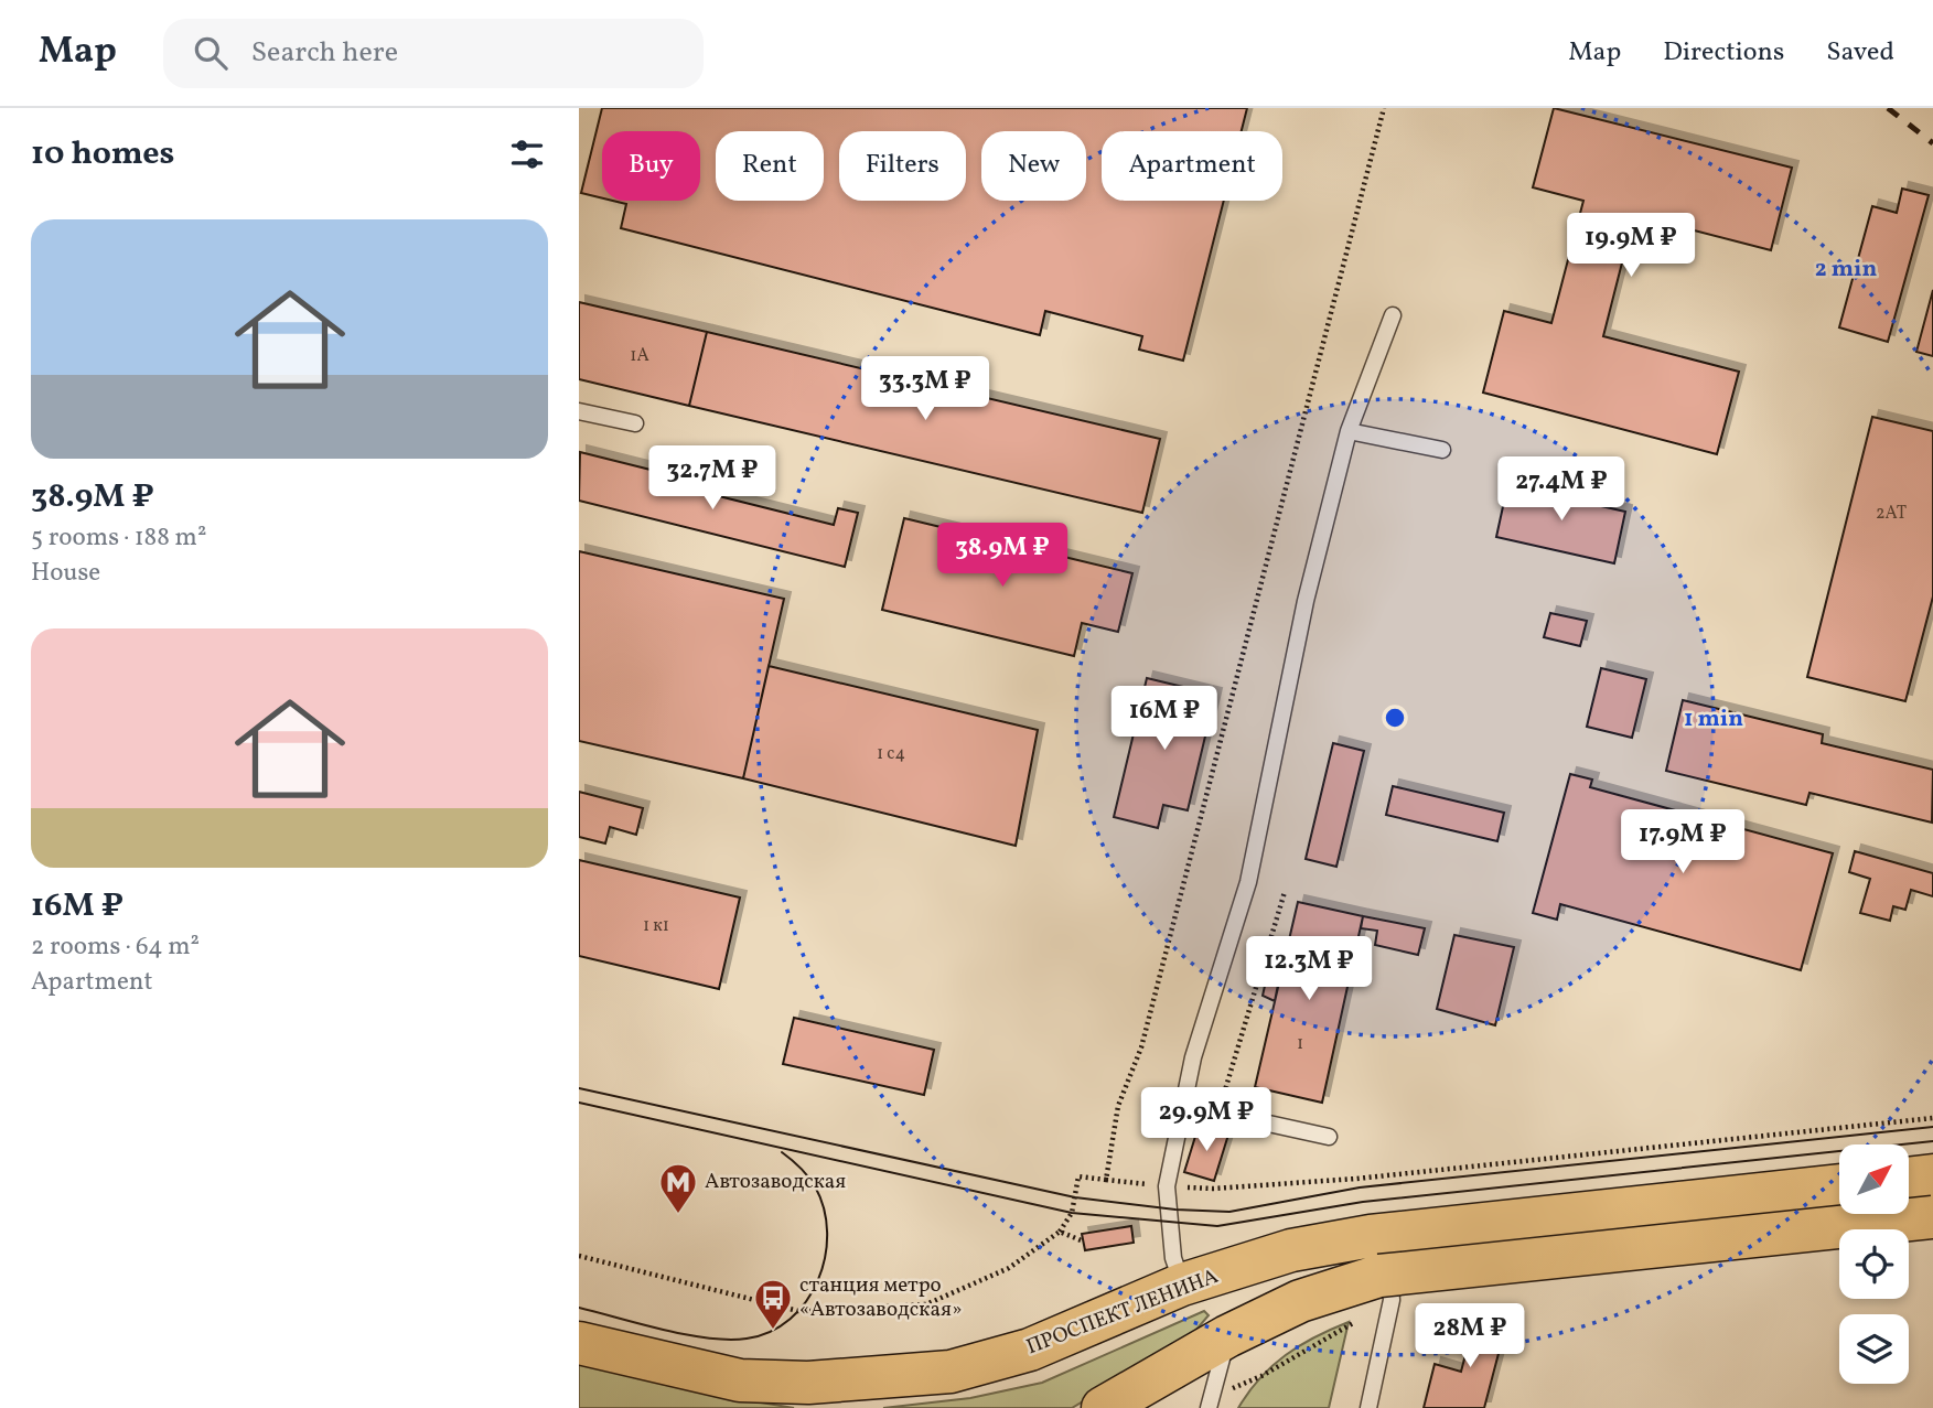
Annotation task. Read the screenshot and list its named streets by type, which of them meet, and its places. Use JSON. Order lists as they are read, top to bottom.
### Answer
{
  "streets": {
    "main road": ["ПРОСПЕКТ ЛЕНИНА"]
  },
  "places": {
    "metro station": ["Автозаводская"],
    "bus stop": ["станция метро «Автозаводская»"]
  },
  "house_numbers": [
    "1А",
    "2АТ",
    "1 с4",
    "1 к1",
    "1"
  ],
  "north": "top right",
  "page": {
    "header": "Map",
    "search": "Search here",
    "nav": ["Map", "Directions", "Saved"],
    "heading": "10 homes",
    "chip": [
      "Buy",
      "Rent",
      "Filters",
      "New",
      "Apartment"
    ],
    "list": [
      {
        "name": "38.9M ₽",
        "note": "5 rooms · 188 m² · House"
      },
      {
        "name": "16M ₽",
        "note": "2 rooms · 64 m² · Apartment"
      }
    ],
    "price": [
      "19.9M ₽",
      "33.3M ₽",
      "32.7M ₽",
      "27.4M ₽",
      "38.9M ₽",
      "16M ₽",
      "17.9M ₽",
      "12.3M ₽",
      "29.9M ₽",
      "28M ₽"
    ]
  },
  "rings": ["2 min", "1 min"]
}
